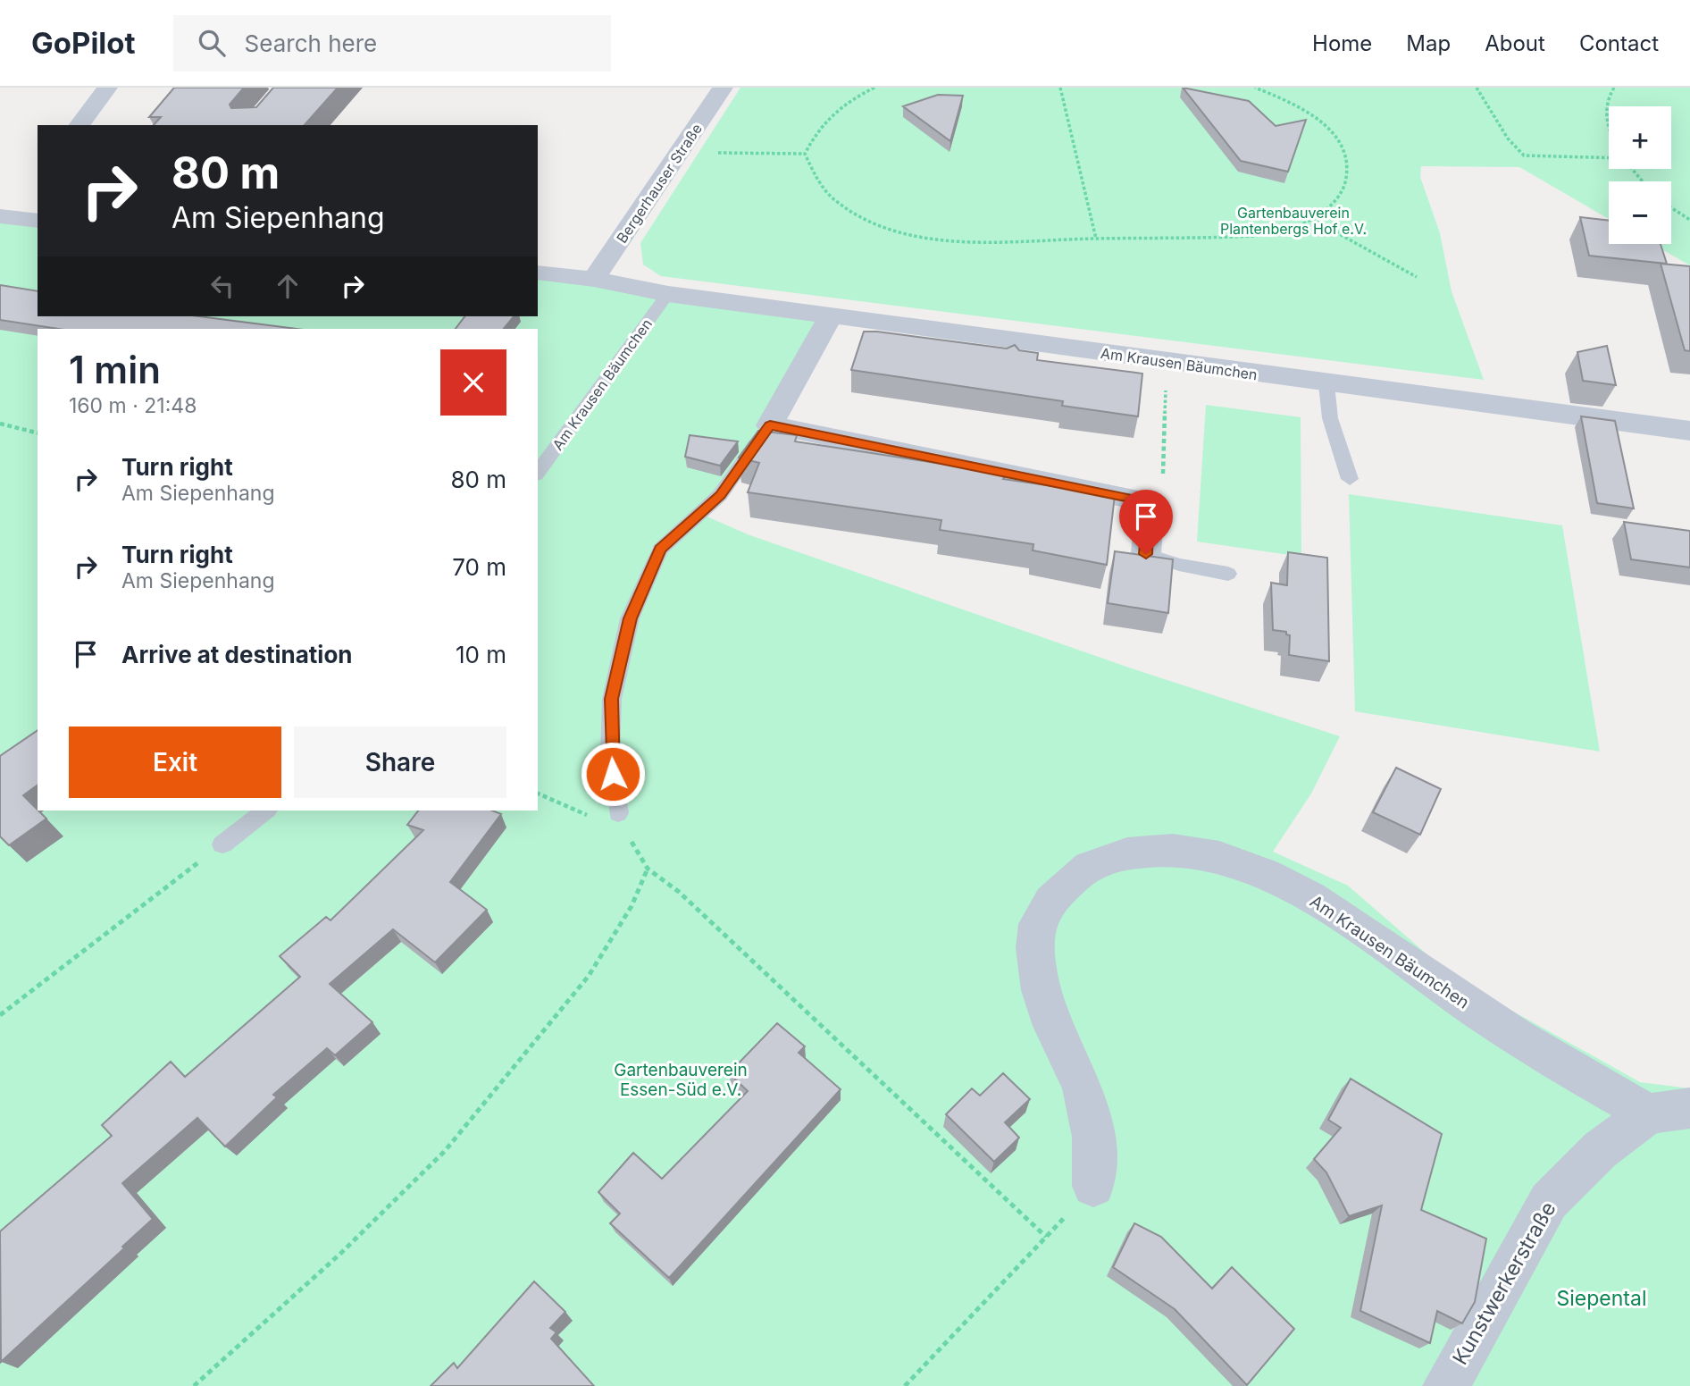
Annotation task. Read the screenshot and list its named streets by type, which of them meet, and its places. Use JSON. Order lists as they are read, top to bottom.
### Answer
{
  "streets": {
    "street": ["Bergerhauser Straße", "Am Krausen Bäumchen", "Kunstwerkerstraße"]
  },
  "crossings": [
    ["Bergerhauser Straße", "Am Krausen Bäumchen"],
    ["Am Krausen Bäumchen", "Kunstwerkerstraße"]
  ],
  "parks": ["Gartenbauverein Plantenbergs Hof e.V.", "Gartenbauverein Essen-Süd e.V.", "Siepental"],
  "page": {
    "header": "GoPilot",
    "search": "Search here",
    "nav": [
      "Home",
      "Map",
      "About",
      "Contact"
    ],
    "map_buttons": ["+", "−"],
    "turn": ["80 m", "Am Siepenhang"],
    "heading": ["1 min", "160 m · 21:48"],
    "list": [
      {
        "name": "Turn right",
        "note": "Am Siepenhang",
        "value": "80 m"
      },
      {
        "name": "Turn right",
        "note": "Am Siepenhang",
        "value": "70 m"
      },
      {
        "name": "Arrive at destination",
        "value": "10 m"
      }
    ],
    "buttons": ["Exit", "Share"]
  }
}
